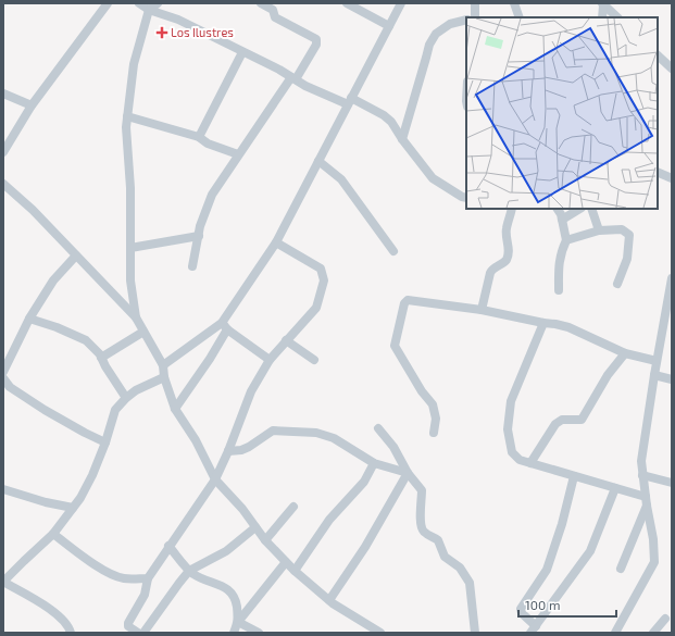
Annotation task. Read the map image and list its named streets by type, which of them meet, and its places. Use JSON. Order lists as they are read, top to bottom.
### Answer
{
  "places": {
    "health": ["Los Ilustres"]
  },
  "scale_bar": "100 m"
}
